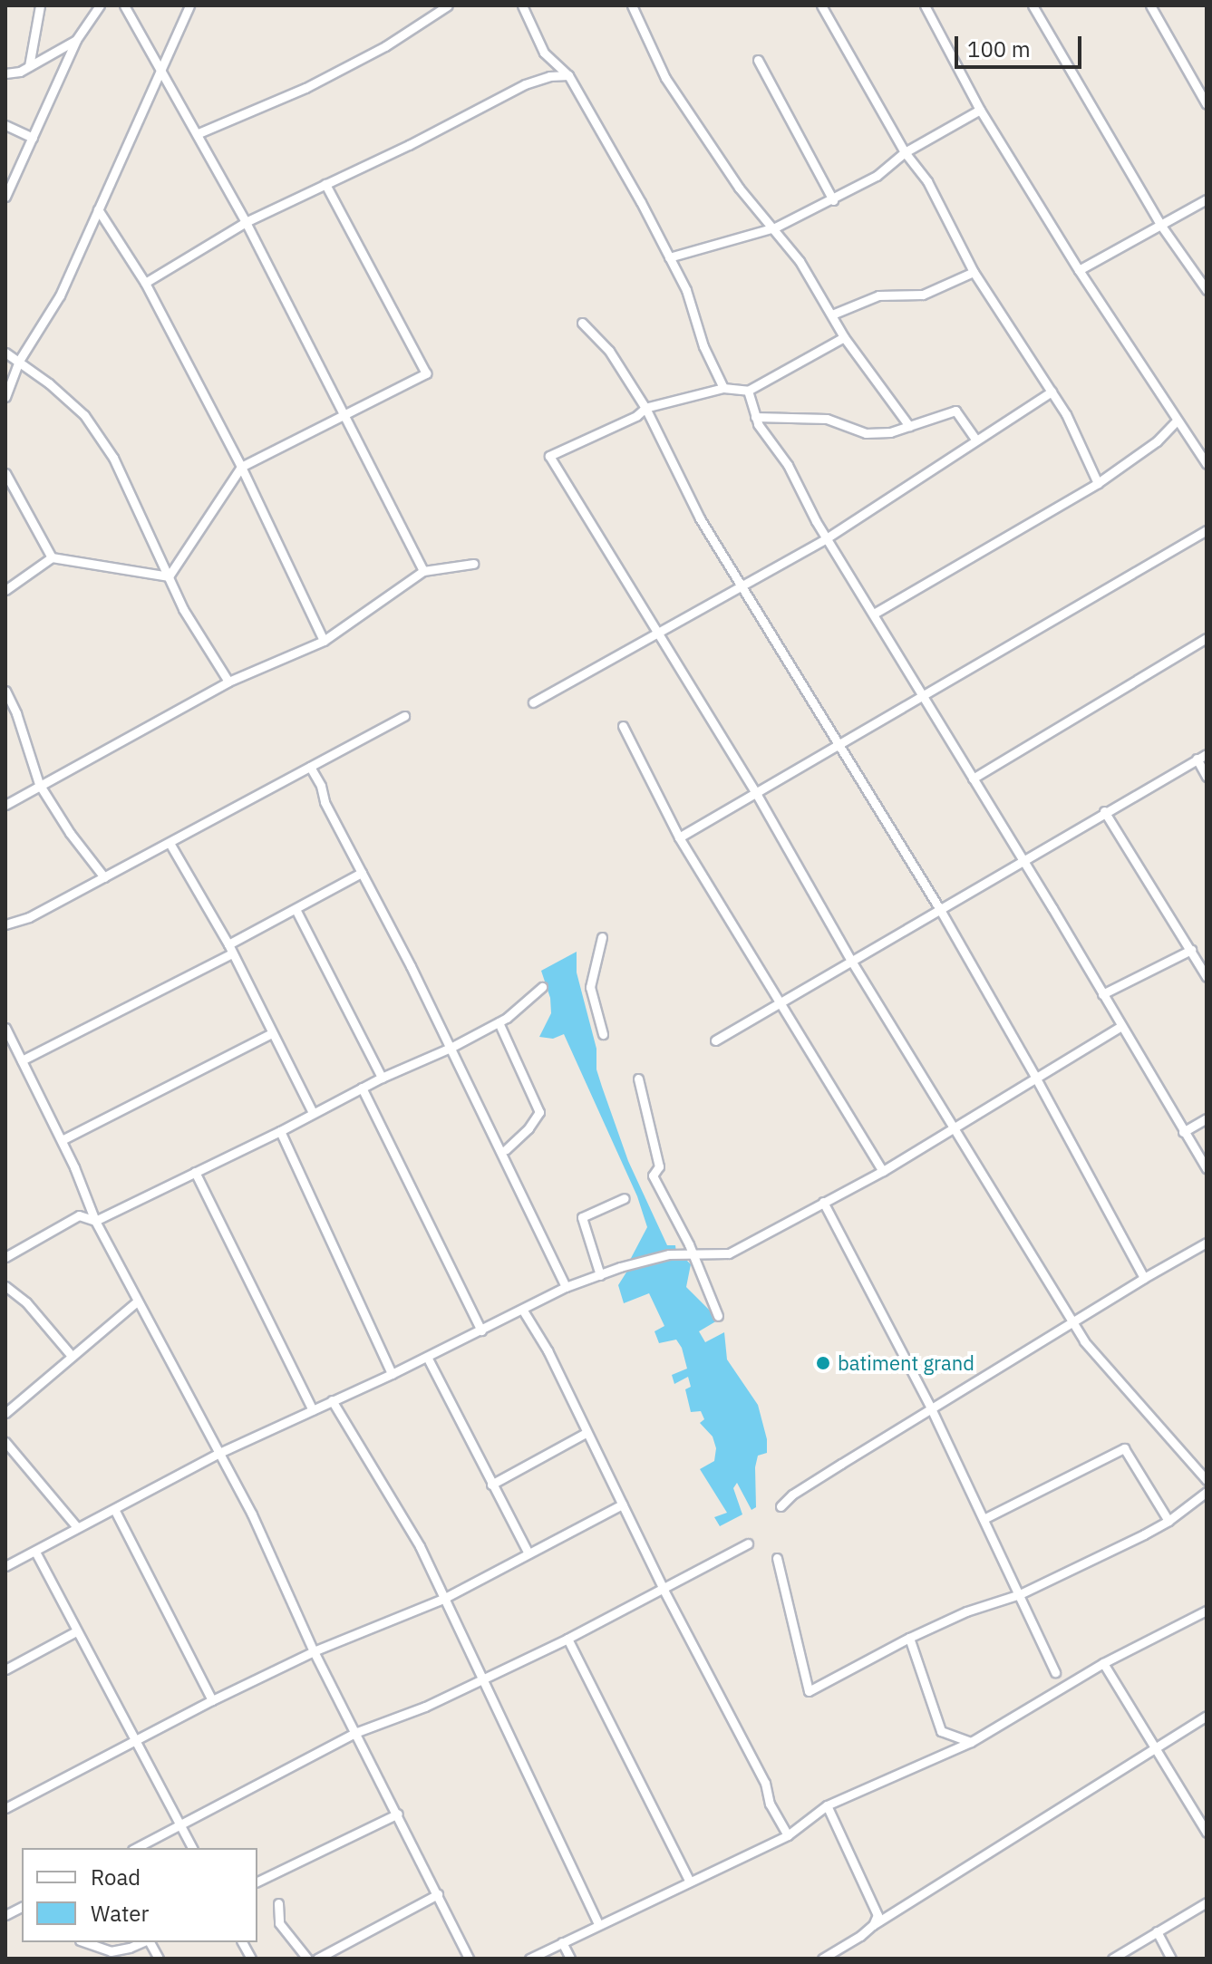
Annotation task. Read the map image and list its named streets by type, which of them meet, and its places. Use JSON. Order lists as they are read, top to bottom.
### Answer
{
  "places": ["batiment grand"],
  "legend": ["Road", "Water"],
  "scale_bar": "100 m"
}
